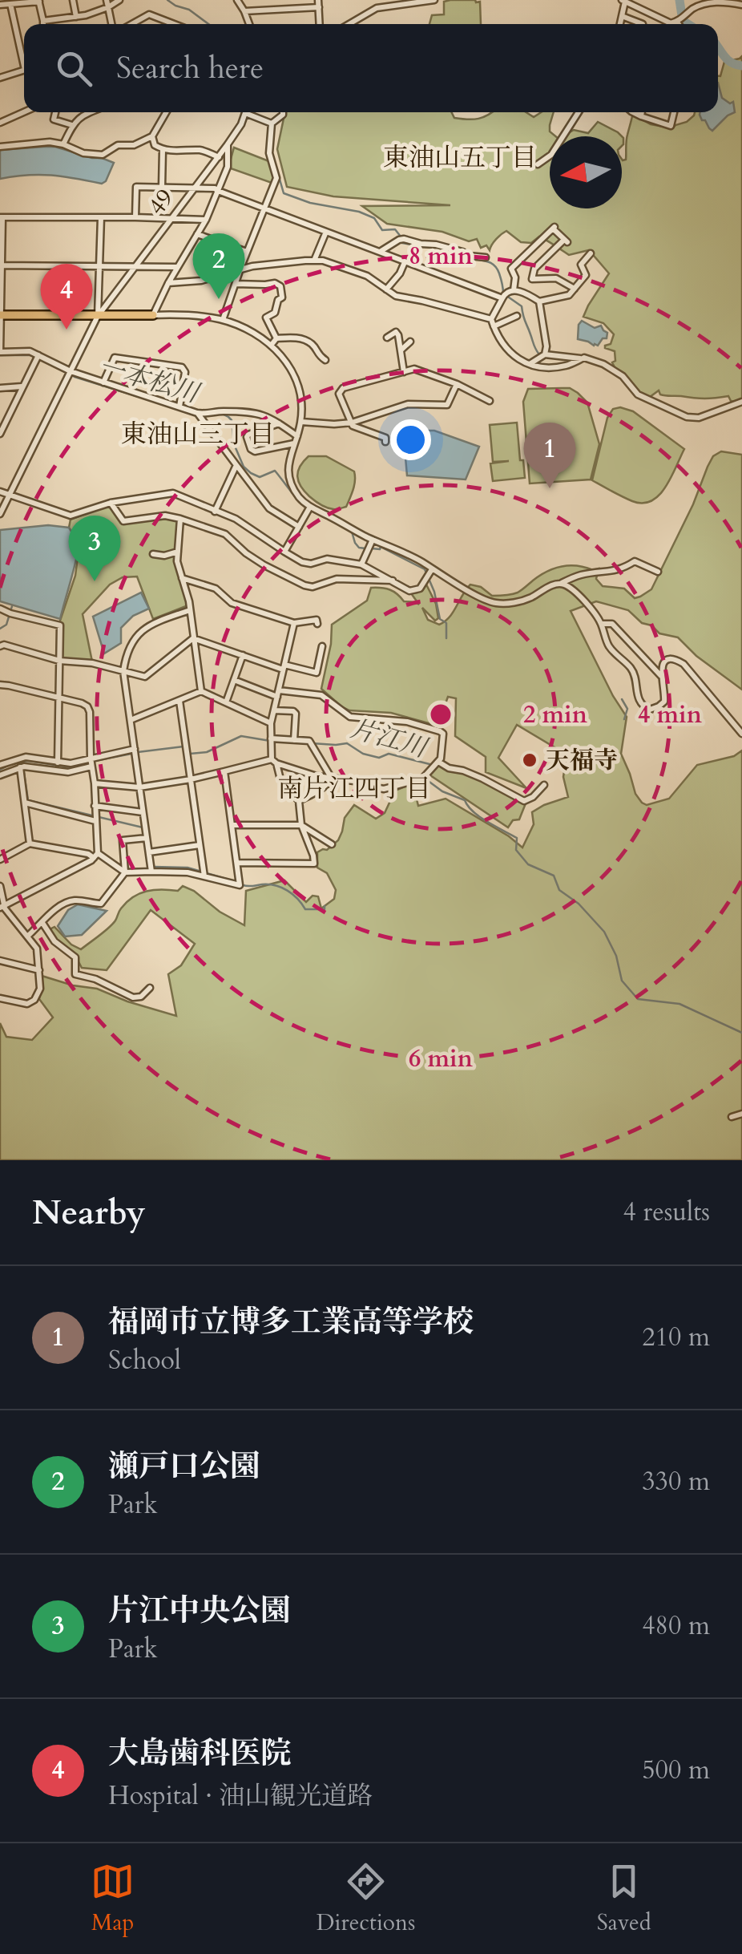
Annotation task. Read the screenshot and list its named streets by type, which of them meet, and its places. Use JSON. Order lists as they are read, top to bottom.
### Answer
{
  "streets": {
    "street": ["49"]
  },
  "districts": ["東油山五丁目", "東油山三丁目", "南片江四丁目"],
  "water": ["一本松川", "片江川"],
  "places": ["天福寺"],
  "north": "left",
  "page": {
    "search": "Search here",
    "pins": [
      "2",
      "4",
      "1",
      "3"
    ],
    "heading": ["Nearby", "4 results"],
    "list": [
      {
        "mark": "1",
        "name": "福岡市立博多工業高等学校",
        "note": "School",
        "value": "210 m"
      },
      {
        "mark": "2",
        "name": "瀬戸口公園",
        "note": "Park",
        "value": "330 m"
      },
      {
        "mark": "3",
        "name": "片江中央公園",
        "note": "Park",
        "value": "480 m"
      },
      {
        "mark": "4",
        "name": "大島歯科医院",
        "note": "Hospital · 油山観光道路",
        "value": "500 m"
      }
    ],
    "nav": ["Map", "Directions", "Saved"]
  },
  "rings": [
    "8 min",
    "2 min",
    "4 min",
    "6 min"
  ]
}
